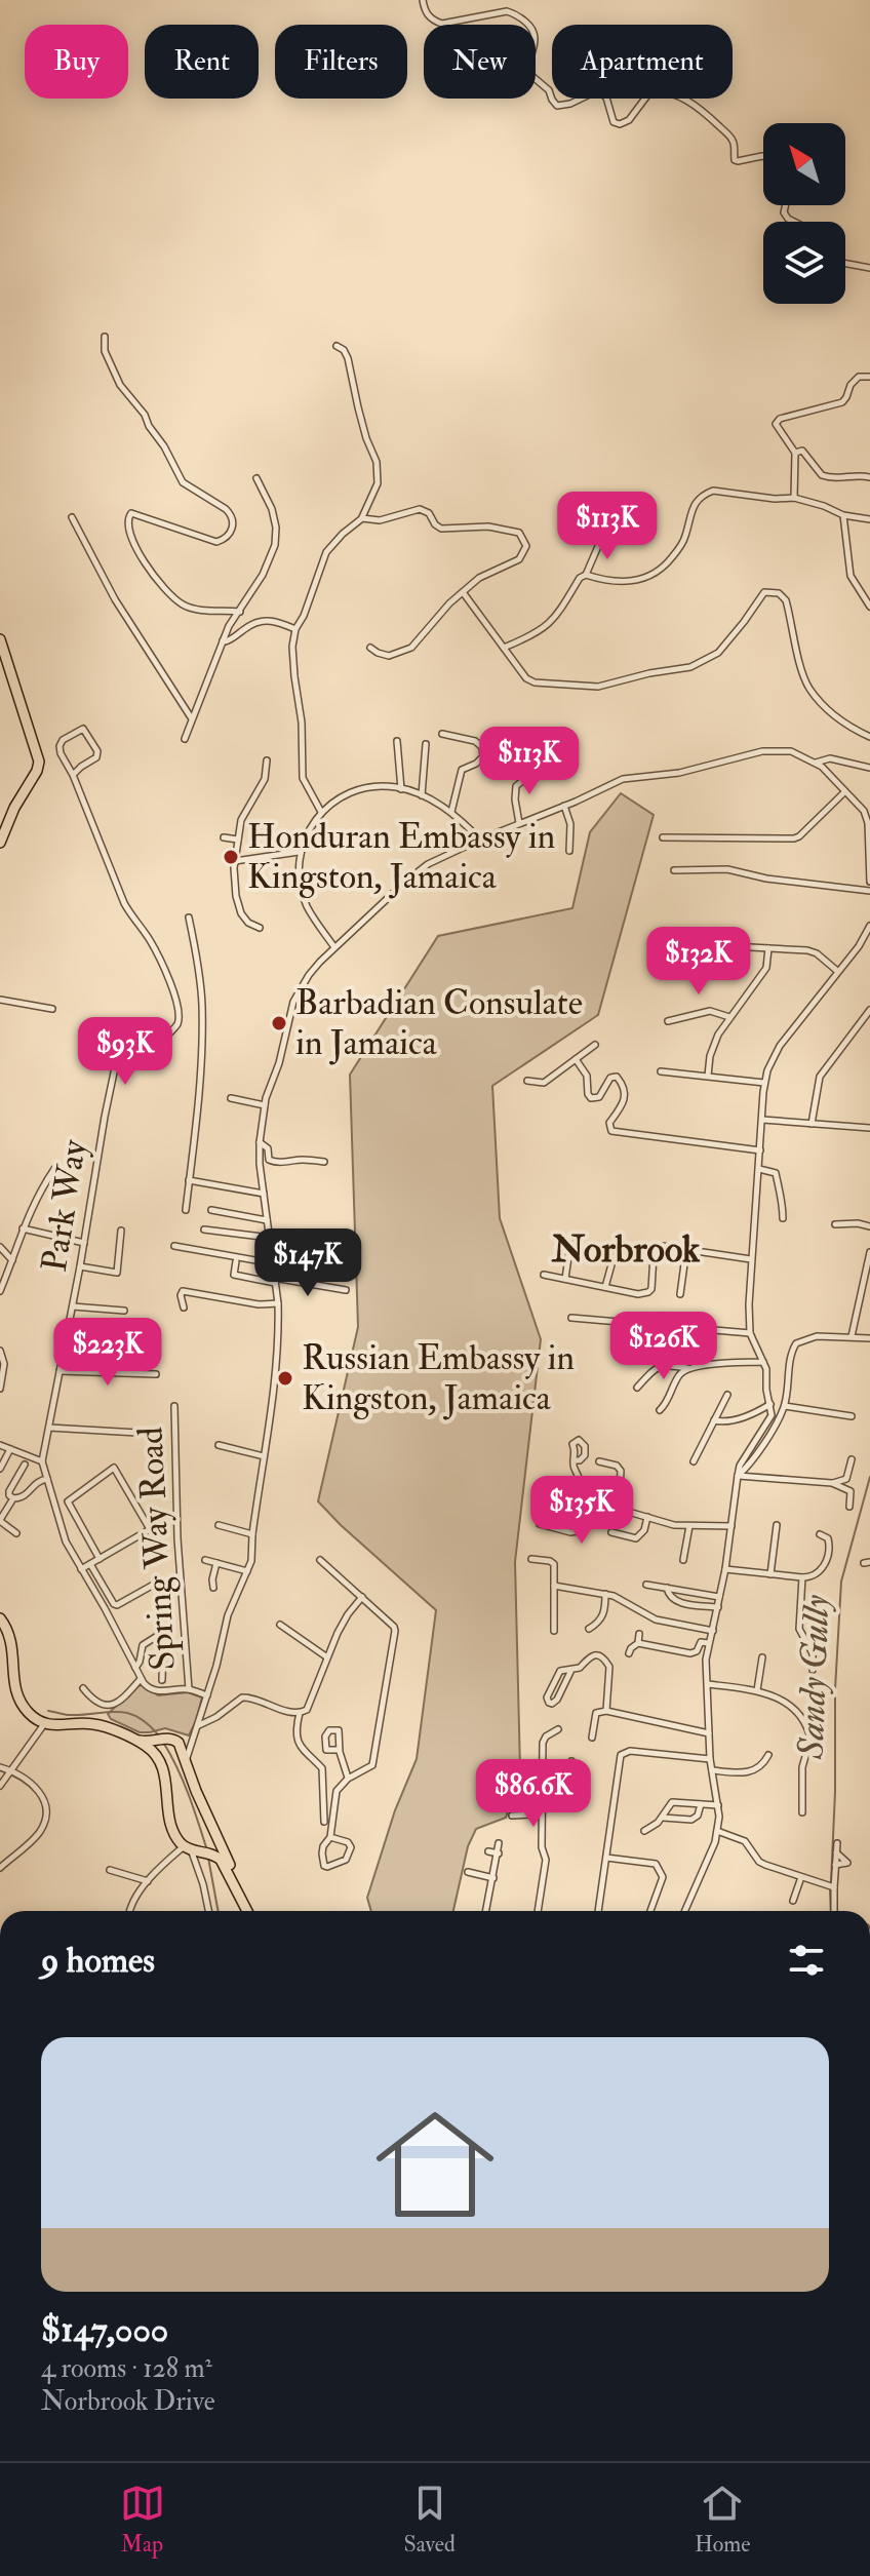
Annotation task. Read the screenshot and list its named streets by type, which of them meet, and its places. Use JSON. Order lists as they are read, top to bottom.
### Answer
{
  "streets": {
    "street": ["Park Way", "Spring Way Road"]
  },
  "districts": ["Norbrook"],
  "water": ["Sandy Gully"],
  "places": ["Honduran Embassy in Kingston, Jamaica", "Barbadian Consulate in Jamaica", "Russian Embassy in Kingston, Jamaica"],
  "north": "top left",
  "page": {
    "chip": [
      "Buy",
      "Rent",
      "Filters",
      "New",
      "Apartment"
    ],
    "price": [
      "$113K",
      "$113K",
      "$132K",
      "$93K",
      "$147K",
      "$126K",
      "$223K",
      "$135K",
      "$86.6K"
    ],
    "heading": "9 homes",
    "list": [
      {
        "name": "$147,000",
        "note": "4 rooms · 128 m² · Norbrook Drive"
      }
    ],
    "tabs": ["Map", "Saved", "Home"]
  }
}
